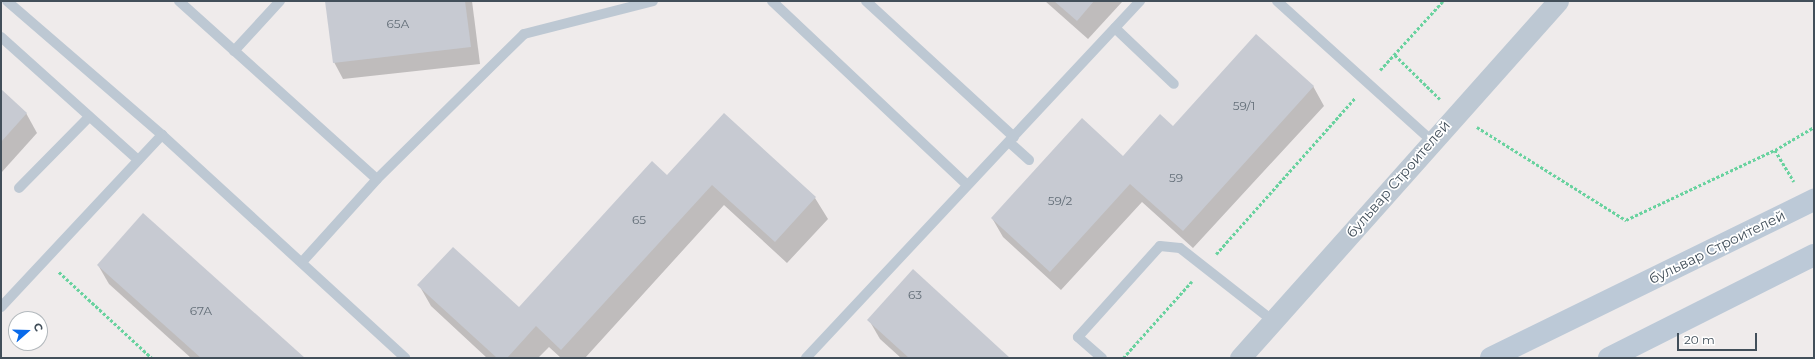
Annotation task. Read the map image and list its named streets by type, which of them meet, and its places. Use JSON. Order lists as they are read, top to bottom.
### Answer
{
  "streets": {
    "main road": ["бульвар Строителей"]
  },
  "house_numbers": [
    "65А",
    "59/1",
    "59",
    "59/2",
    "65",
    "63",
    "67А"
  ],
  "scale_bar": "20 m",
  "north": "right"
}
